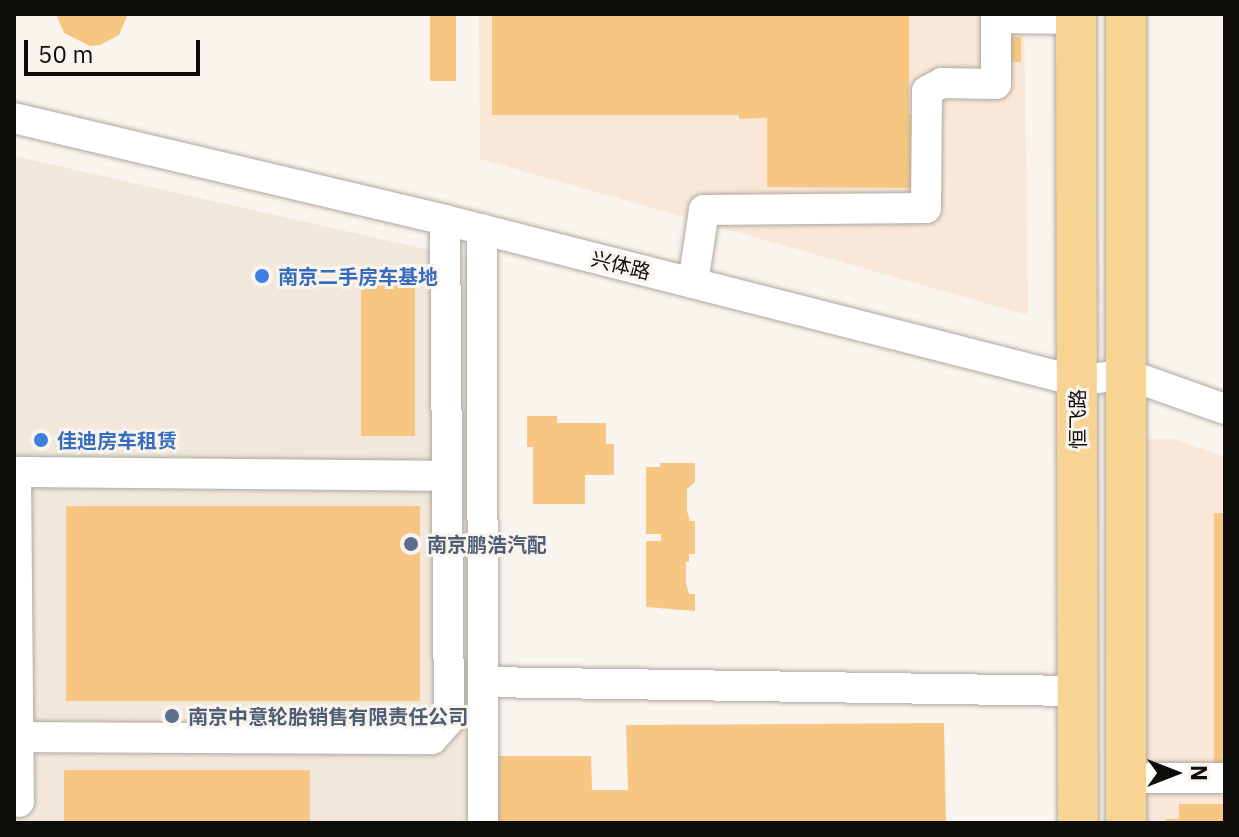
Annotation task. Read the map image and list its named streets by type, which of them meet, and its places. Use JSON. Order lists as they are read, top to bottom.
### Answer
{
  "streets": {
    "main road": ["恒飞路"],
    "lane": ["兴体路"]
  },
  "crossings": [
    ["兴体路", "恒飞路"]
  ],
  "places": [
    "南京二手房车基地",
    "佳迪房车租赁",
    "南京鹏浩汽配",
    "南京中意轮胎销售有限责任公司"
  ],
  "scale_bar": "50 m",
  "north": "right"
}
